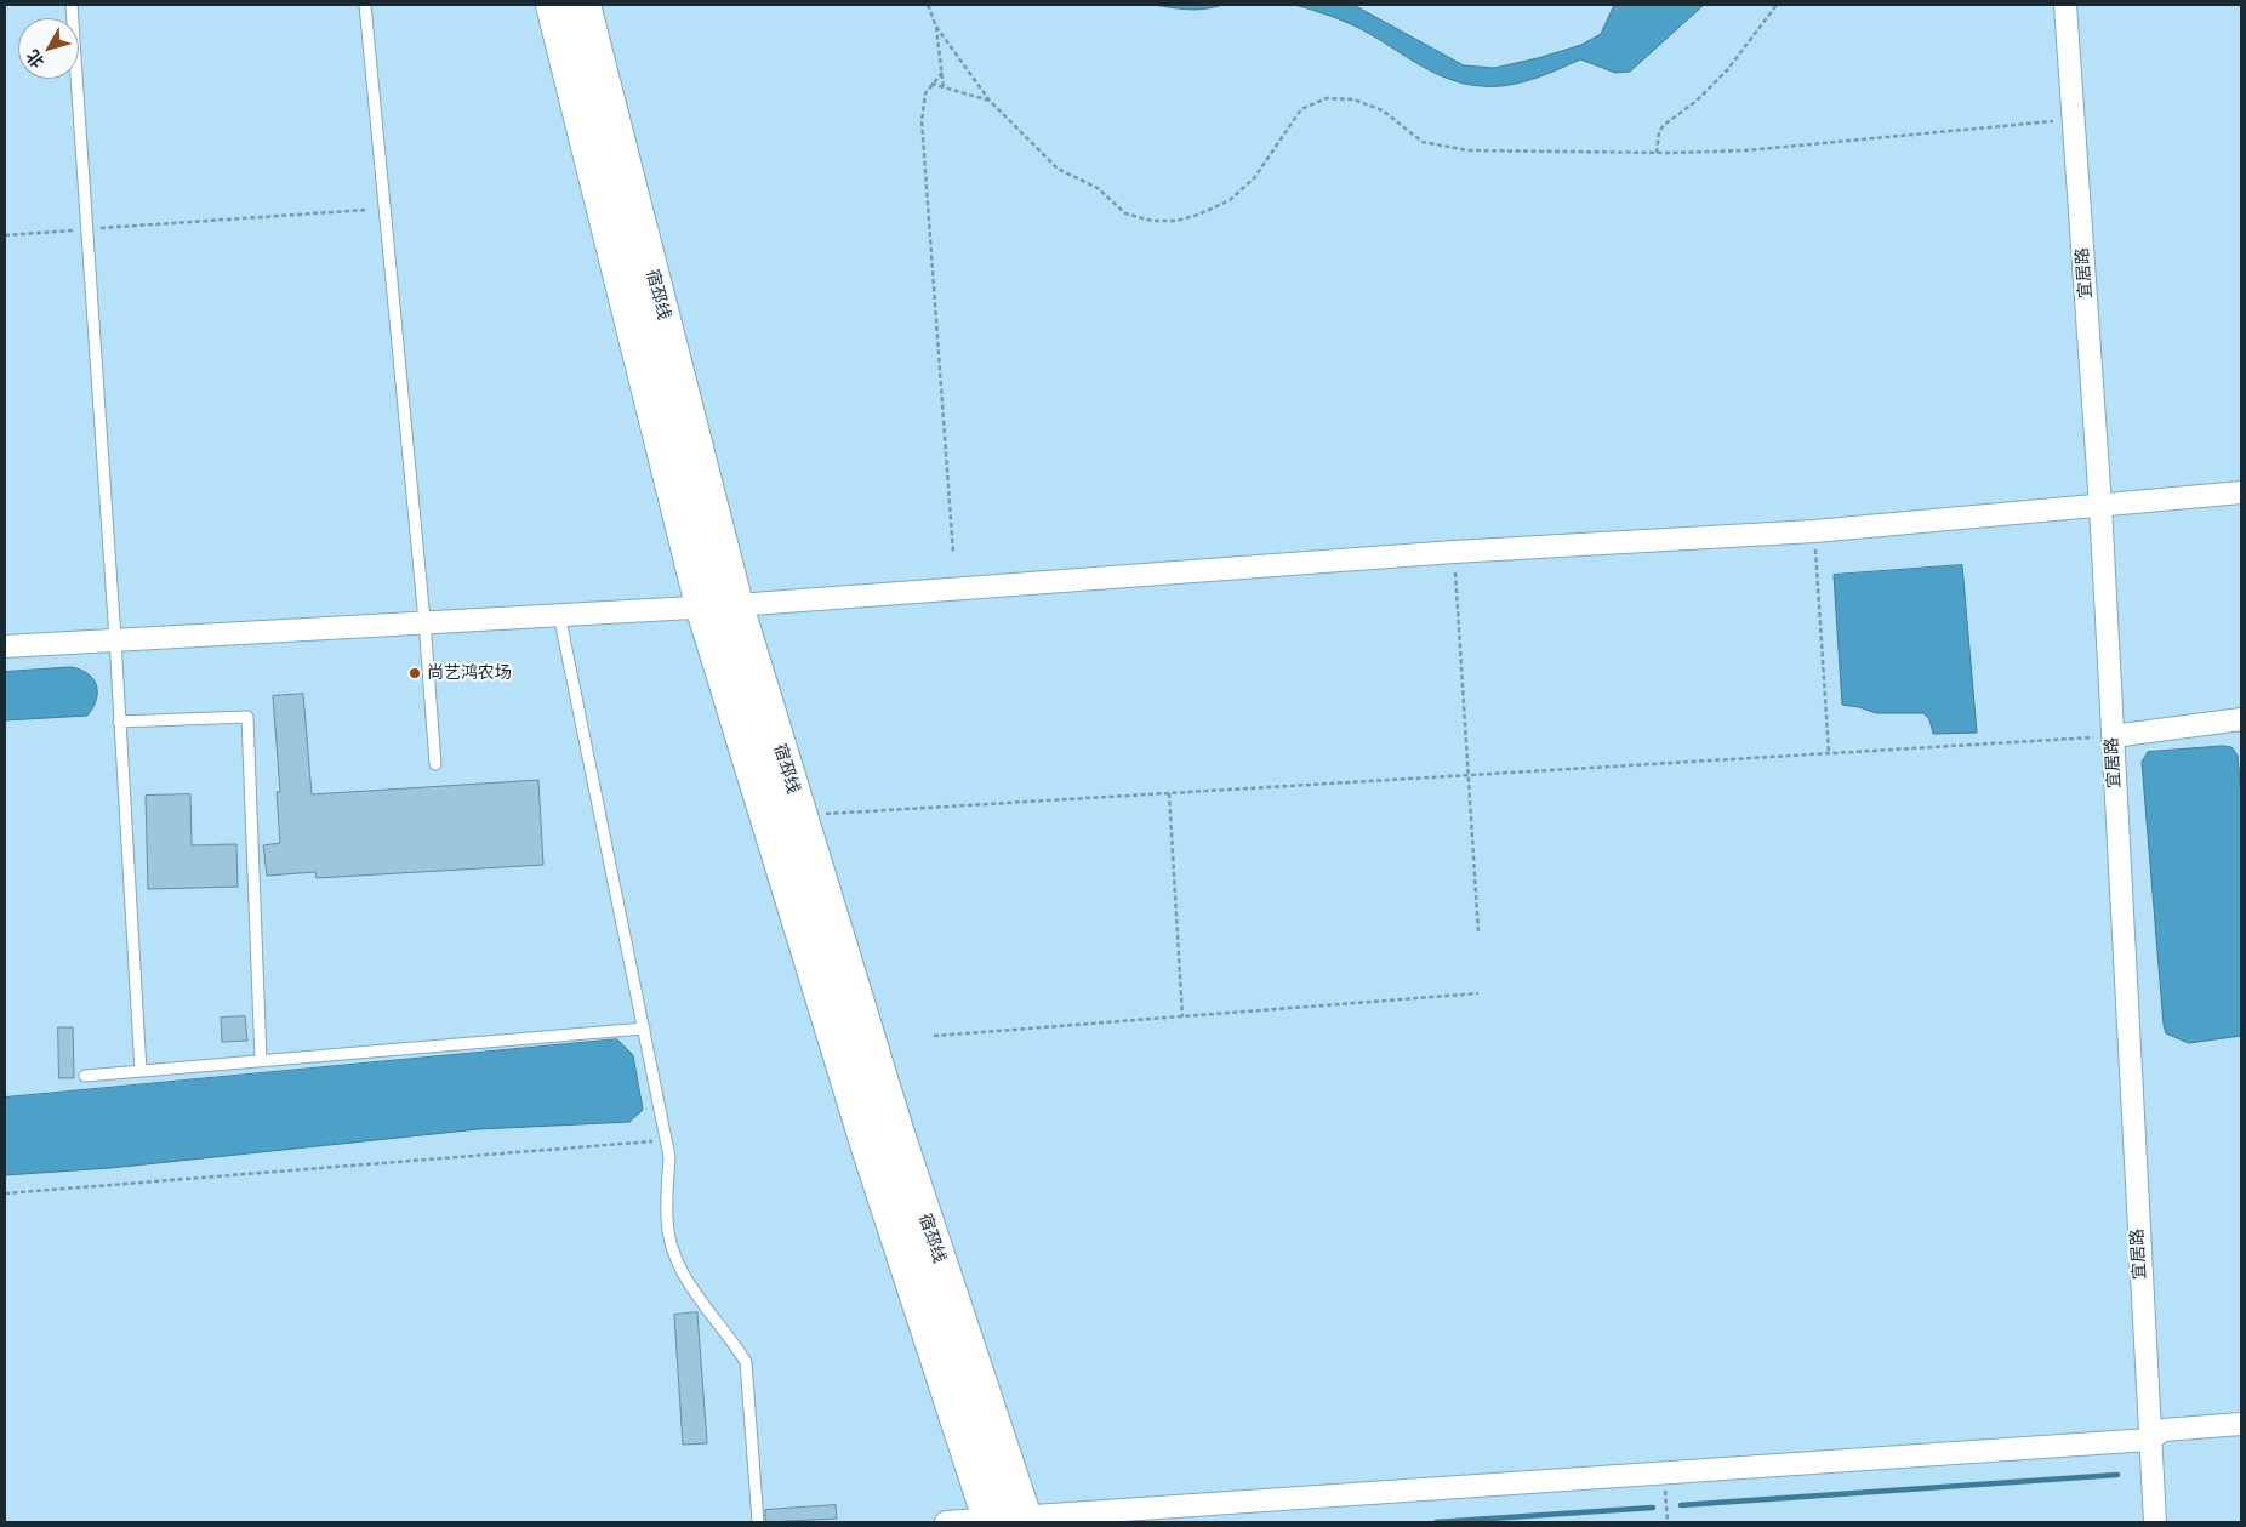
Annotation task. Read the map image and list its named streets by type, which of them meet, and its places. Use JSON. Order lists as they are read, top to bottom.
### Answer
{
  "streets": {
    "main road": ["宿邳线"],
    "street": ["宜居路"]
  },
  "places": ["尚艺鸿农场"],
  "north": "bottom left"
}
